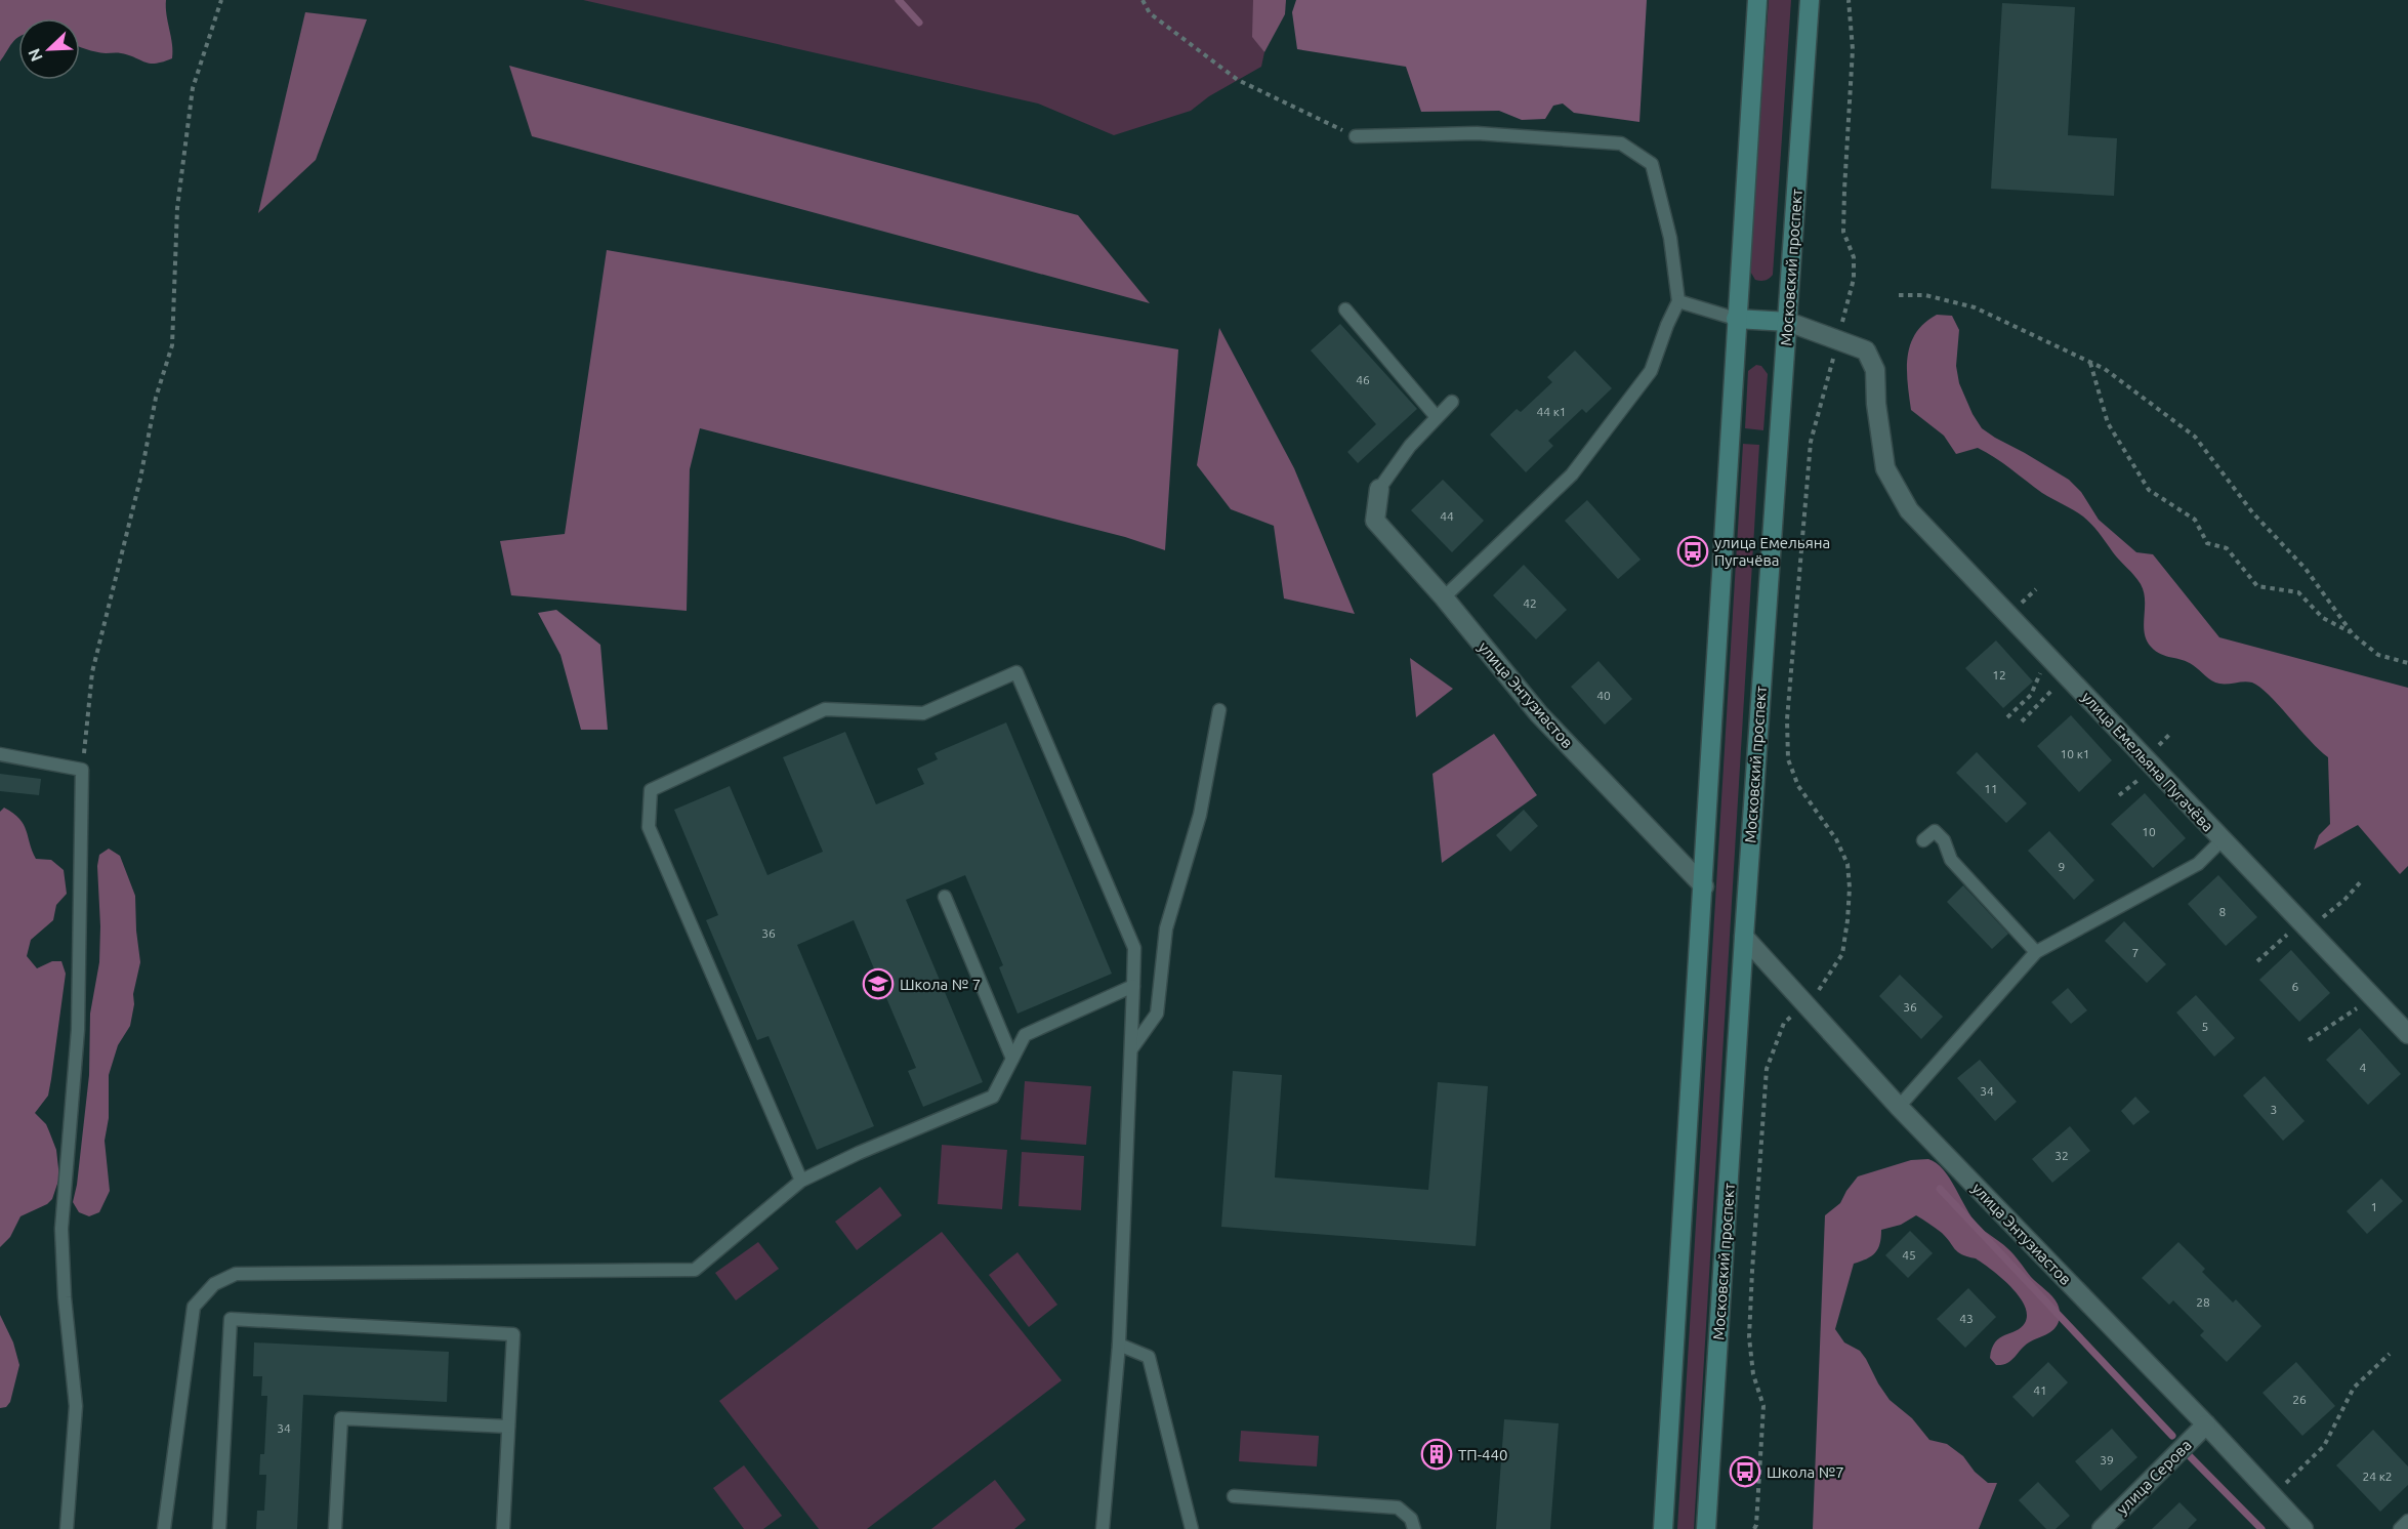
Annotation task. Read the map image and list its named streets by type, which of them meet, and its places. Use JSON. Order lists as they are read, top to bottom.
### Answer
{
  "streets": {
    "main road": ["Московский проспект"],
    "street": ["улица Энтузиастов", "улица Емельяна Пугачёва", "улица Серова"]
  },
  "crossings": [
    ["Московский проспект", "улица Энтузиастов"],
    ["Московский проспект", "улица Емельяна Пугачёва"],
    ["улица Энтузиастов", "улица Серова"]
  ],
  "places": {
    "bus stop": ["улица Емельяна Пугачёва", "Школа №7"],
    "school or university": ["Школа № 7"],
    "building": ["ТП-440"]
  },
  "house_numbers": [
    "46",
    "44 к1",
    "44",
    "42",
    "12",
    "40",
    "10 к1",
    "11",
    "10",
    "9",
    "8",
    "36",
    "7",
    "6",
    "36",
    "5",
    "4",
    "34",
    "3",
    "32",
    "1",
    "45",
    "28",
    "43",
    "41",
    "26",
    "34",
    "39",
    "24 к2"
  ],
  "north": "bottom left"
}
